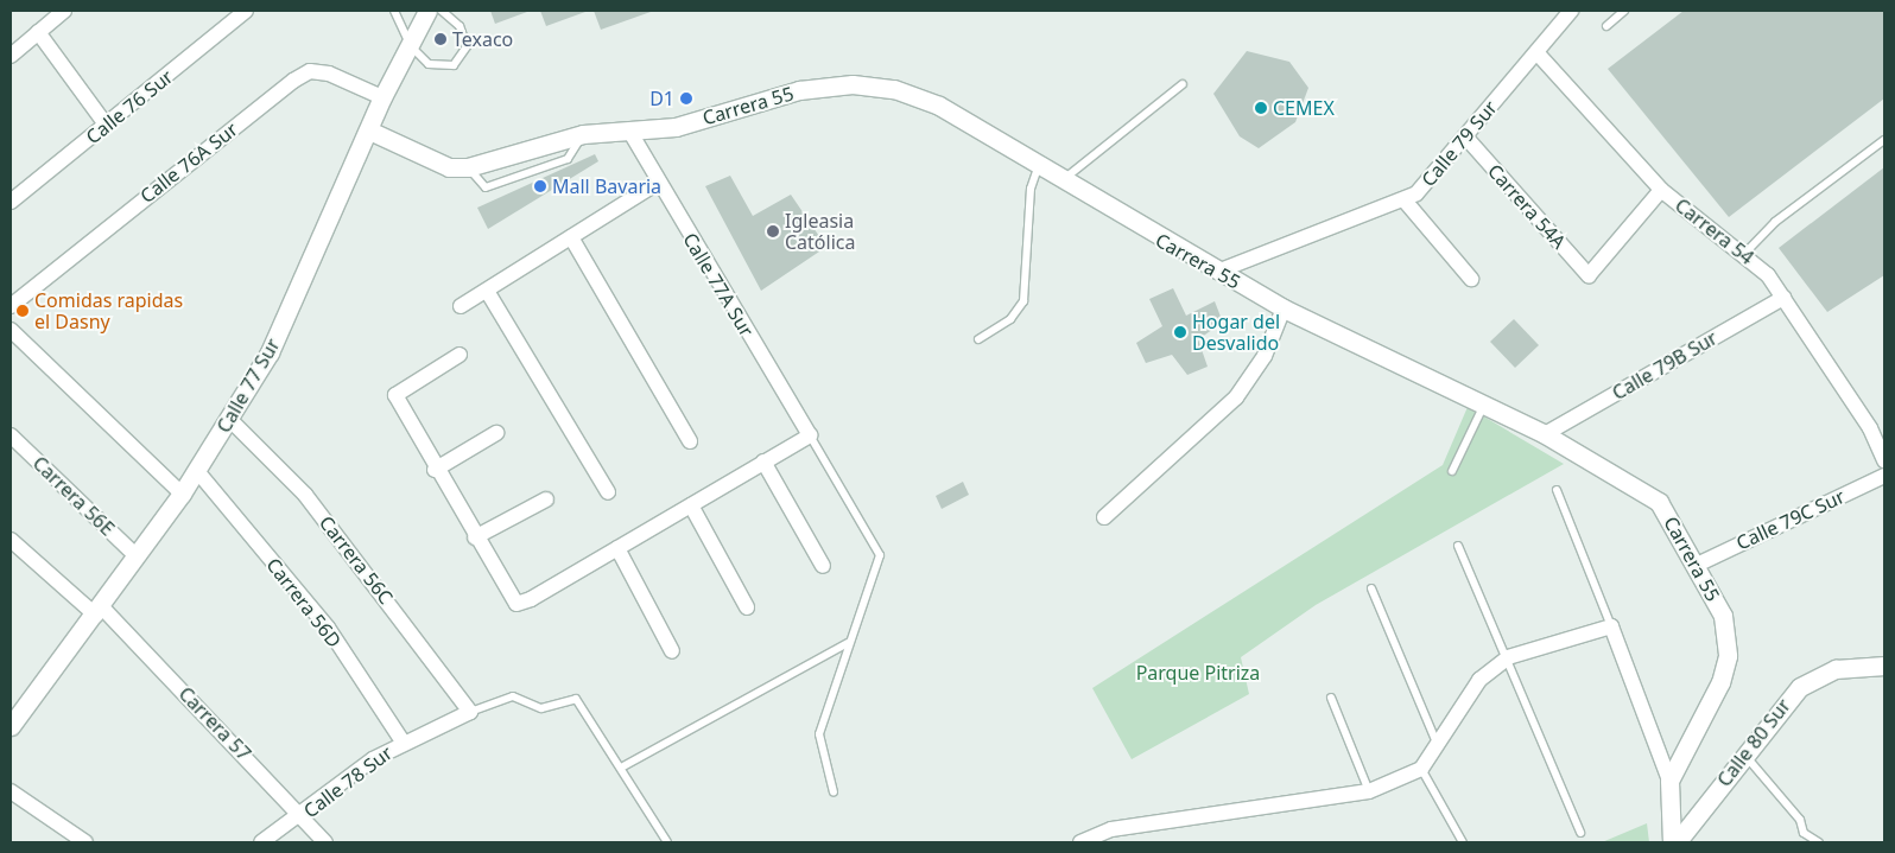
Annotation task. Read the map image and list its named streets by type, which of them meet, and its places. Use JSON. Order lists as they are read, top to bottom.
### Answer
{
  "streets": {
    "street": [
      "Carrera 55",
      "Calle 76 Sur",
      "Calle 79 Sur",
      "Calle 76A Sur",
      "Carrera 54A",
      "Carrera 54",
      "Calle 77A Sur",
      "Calle 79B Sur",
      "Calle 77 Sur",
      "Carrera 56E",
      "Calle 79C Sur",
      "Carrera 56C",
      "Carrera 56D",
      "Carrera 57",
      "Calle 80 Sur",
      "Calle 78 Sur"
    ]
  },
  "crossings": [
    ["Carrera 55", "Calle 79 Sur"],
    ["Carrera 55", "Calle 77A Sur"],
    ["Carrera 55", "Calle 79B Sur"],
    ["Carrera 55", "Calle 77 Sur"],
    ["Carrera 55", "Calle 79C Sur"],
    ["Calle 79 Sur", "Carrera 54A"],
    ["Calle 79 Sur", "Carrera 54"],
    ["Calle 76A Sur", "Calle 77 Sur"],
    ["Carrera 54A", "Carrera 54"],
    ["Carrera 54", "Calle 79B Sur"],
    ["Calle 77 Sur", "Carrera 56E"],
    ["Calle 77 Sur", "Carrera 56C"],
    ["Calle 77 Sur", "Carrera 56D"],
    ["Calle 77 Sur", "Carrera 57"],
    ["Carrera 56C", "Calle 78 Sur"],
    ["Carrera 56D", "Calle 78 Sur"],
    ["Carrera 57", "Calle 78 Sur"]
  ],
  "parks": ["Parque Pitriza"],
  "places": [
    "Texaco",
    "D1",
    "CEMEX",
    "Mall Bavaria",
    "Igleasia Católica",
    "Comidas rapidas el Dasny",
    "Hogar del Desvalido"
  ]
}
